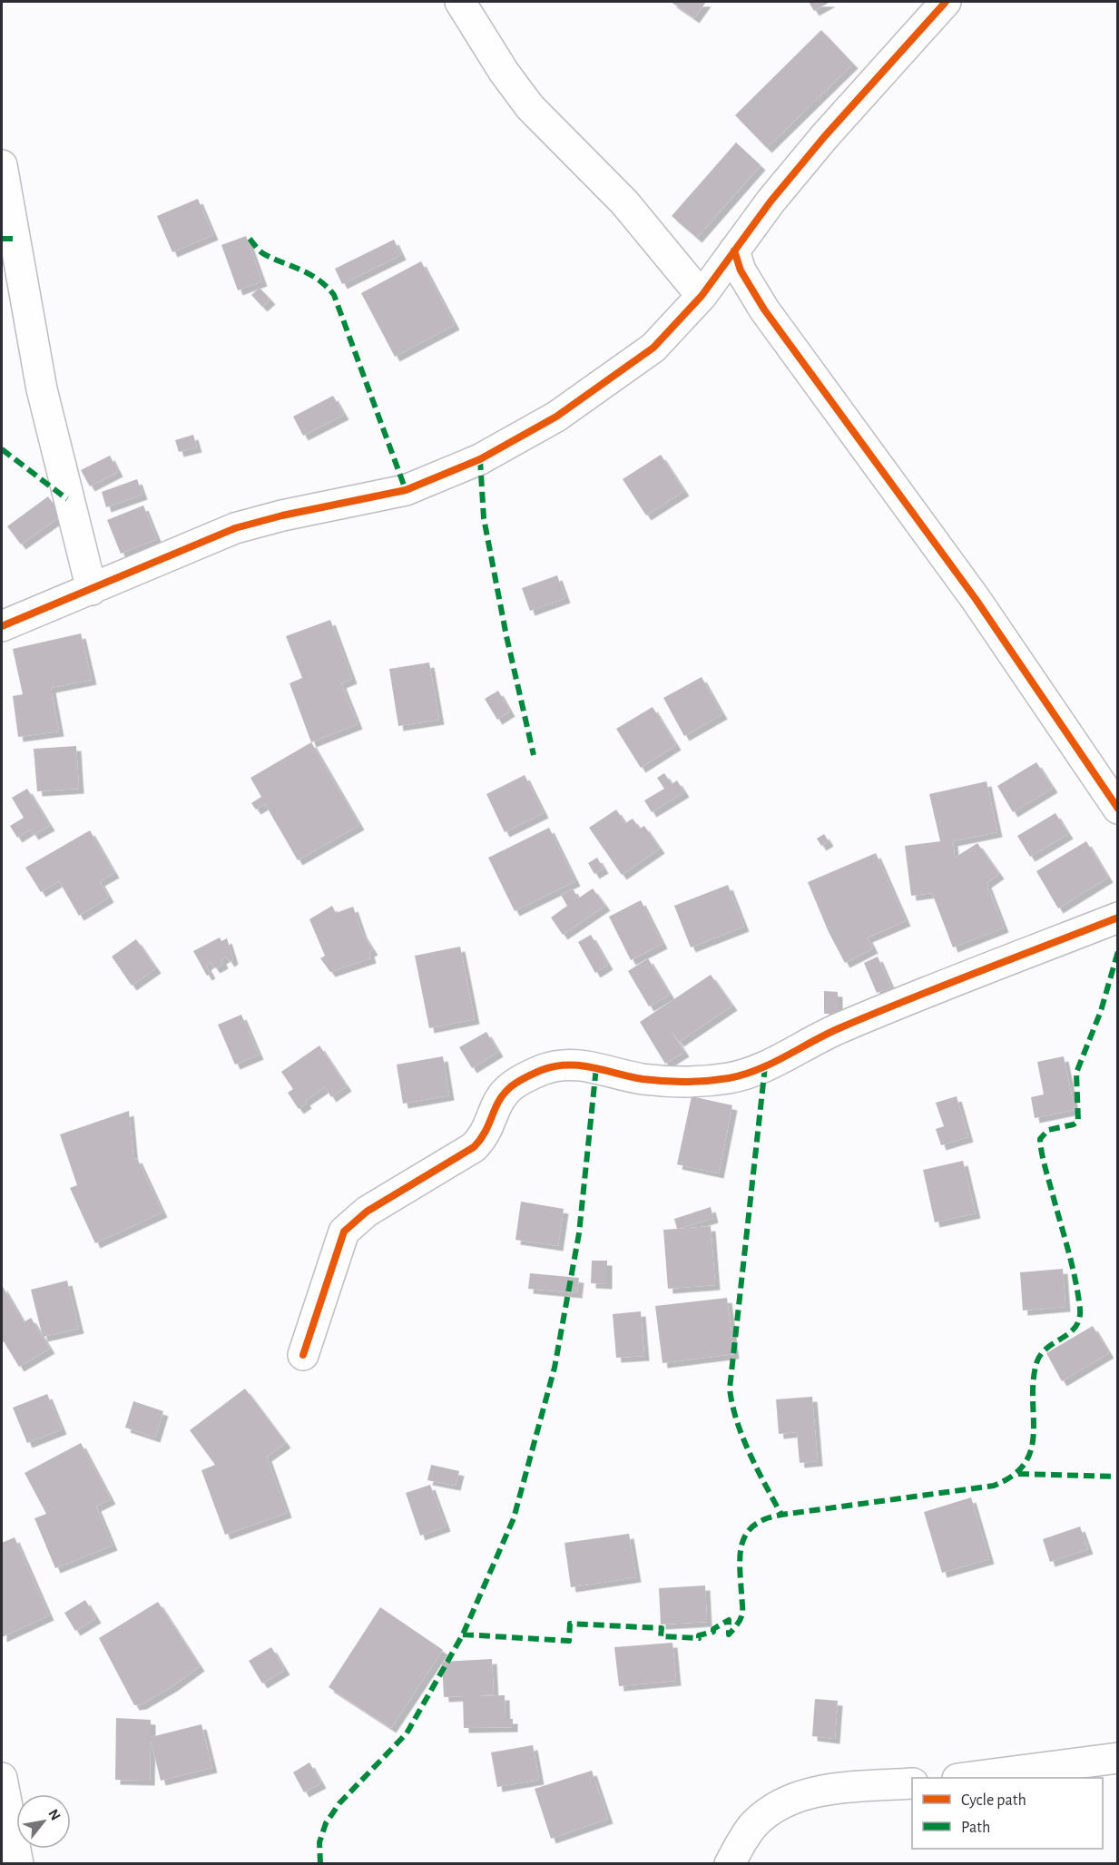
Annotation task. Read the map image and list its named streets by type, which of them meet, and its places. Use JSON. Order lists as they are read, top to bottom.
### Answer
{
  "legend": ["Cycle path", "Path"],
  "north": "top right"
}
